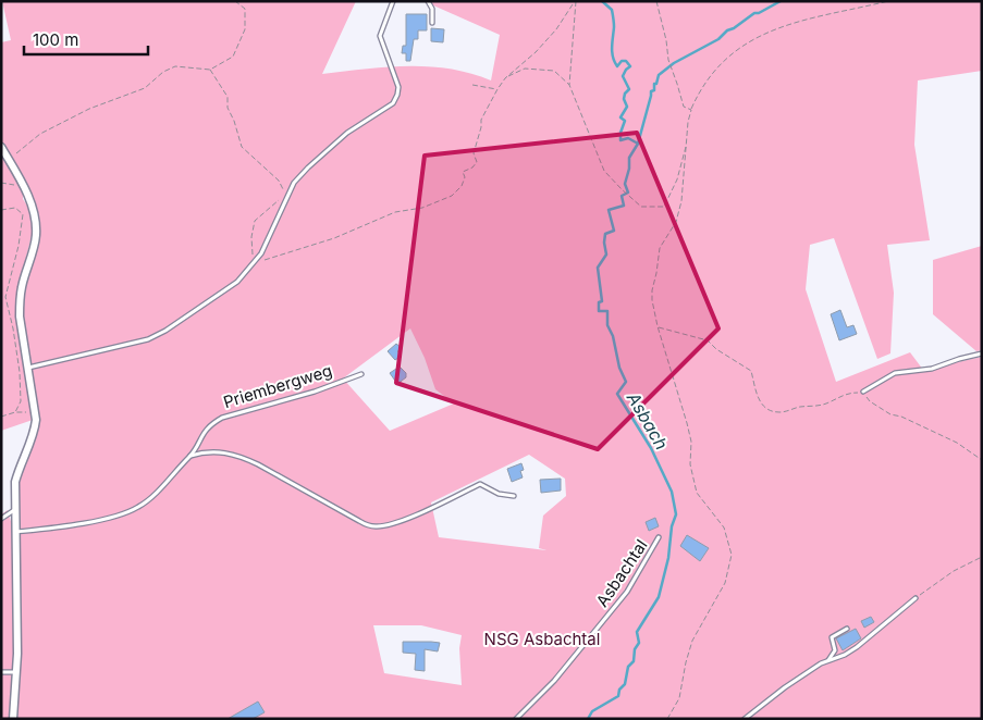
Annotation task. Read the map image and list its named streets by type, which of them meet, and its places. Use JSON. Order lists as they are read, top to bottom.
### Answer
{
  "streets": {
    "lane": ["Priembergweg", "Asbachtal"]
  },
  "water": ["Asbach"],
  "parks": ["NSG Asbachtal"],
  "scale_bar": "100 m"
}
